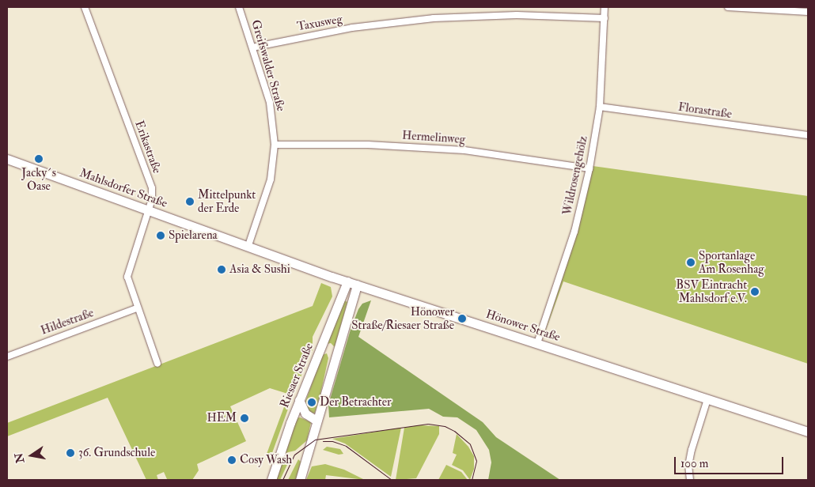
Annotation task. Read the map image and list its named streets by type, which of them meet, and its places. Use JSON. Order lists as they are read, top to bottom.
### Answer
{
  "streets": {
    "main road": ["Mahlsdorfer Straße", "Hönower Straße", "Riesaer Straße"],
    "street": [
      "Taxusweg",
      "Greifswalder Straße",
      "Florastraße",
      "Hermelinweg",
      "Erikastraße",
      "Wildrosengehölz",
      "Hildestraße"
    ]
  },
  "crossings": [
    ["Taxusweg", "Greifswalder Straße"],
    ["Taxusweg", "Wildrosengehölz"],
    ["Greifswalder Straße", "Hermelinweg"],
    ["Greifswalder Straße", "Hönower Straße"],
    ["Florastraße", "Wildrosengehölz"],
    ["Hermelinweg", "Wildrosengehölz"],
    ["Erikastraße", "Mahlsdorfer Straße"],
    ["Erikastraße", "Hildestraße"],
    ["Wildrosengehölz", "Hönower Straße"],
    ["Mahlsdorfer Straße", "Hönower Straße"],
    ["Hönower Straße", "Riesaer Straße"]
  ],
  "places": [
    "Jacky´s Oase",
    "Mittelpunkt der Erde",
    "Spielarena",
    "Sportanlage Am Rosenhag",
    "Asia & Sushi",
    "BSV Eintracht Mahlsdorf e.V.",
    "Hönower Straße/Riesaer Straße",
    "Der Betrachter",
    "HEM",
    "36. Grundschule",
    "Cosy Wash"
  ],
  "scale_bar": "100 m",
  "north": "left"
}
